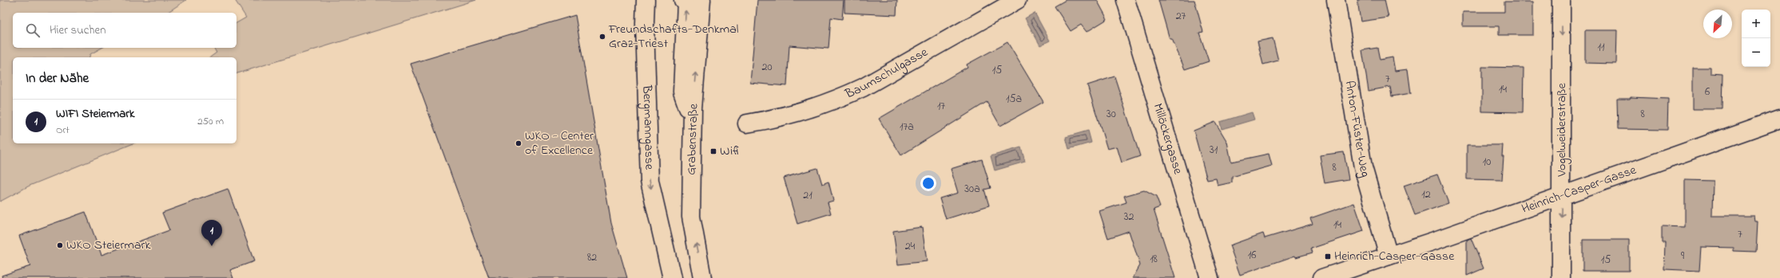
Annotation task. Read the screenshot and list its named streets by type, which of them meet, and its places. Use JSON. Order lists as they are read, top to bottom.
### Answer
{
  "streets": {
    "street": [
      "Baumschulgasse",
      "Bergmanngasse",
      "Anton-Füster-Weg",
      "Vogelweiderstraße",
      "Millöckergasse",
      "Grabenstraße",
      "Heinrich-Casper-Gasse"
    ]
  },
  "crossings": [
    ["Anton-Füster-Weg", "Heinrich-Casper-Gasse"],
    ["Vogelweiderstraße", "Heinrich-Casper-Gasse"]
  ],
  "one_way": ["Vogelweiderstraße"],
  "places": {
    "other": ["Freundschafts-Denkmal Graz-Triest", "WKO - Center of Excellence", "WKO Steiermark"],
    "transit": ["Wifi", "Heinrich-Casper-Gasse"]
  },
  "house_numbers": [
    "27",
    "11",
    "20",
    "15",
    "7",
    "14",
    "6",
    "15a",
    "17",
    "30",
    "8",
    "17a",
    "31",
    "10",
    "8",
    "30a",
    "12",
    "21",
    "32",
    "14",
    "7",
    "24",
    "16",
    "9",
    "82",
    "18",
    "15"
  ],
  "north": "bottom left",
  "page": {
    "map_buttons": ["+", "−"],
    "search": "Hier suchen",
    "heading": "In der Nähe",
    "list": [
      {
        "mark": "1",
        "name": "WIFI Steiermark",
        "note": "Ort",
        "value": "250 m"
      }
    ],
    "pins": "1"
  }
}
